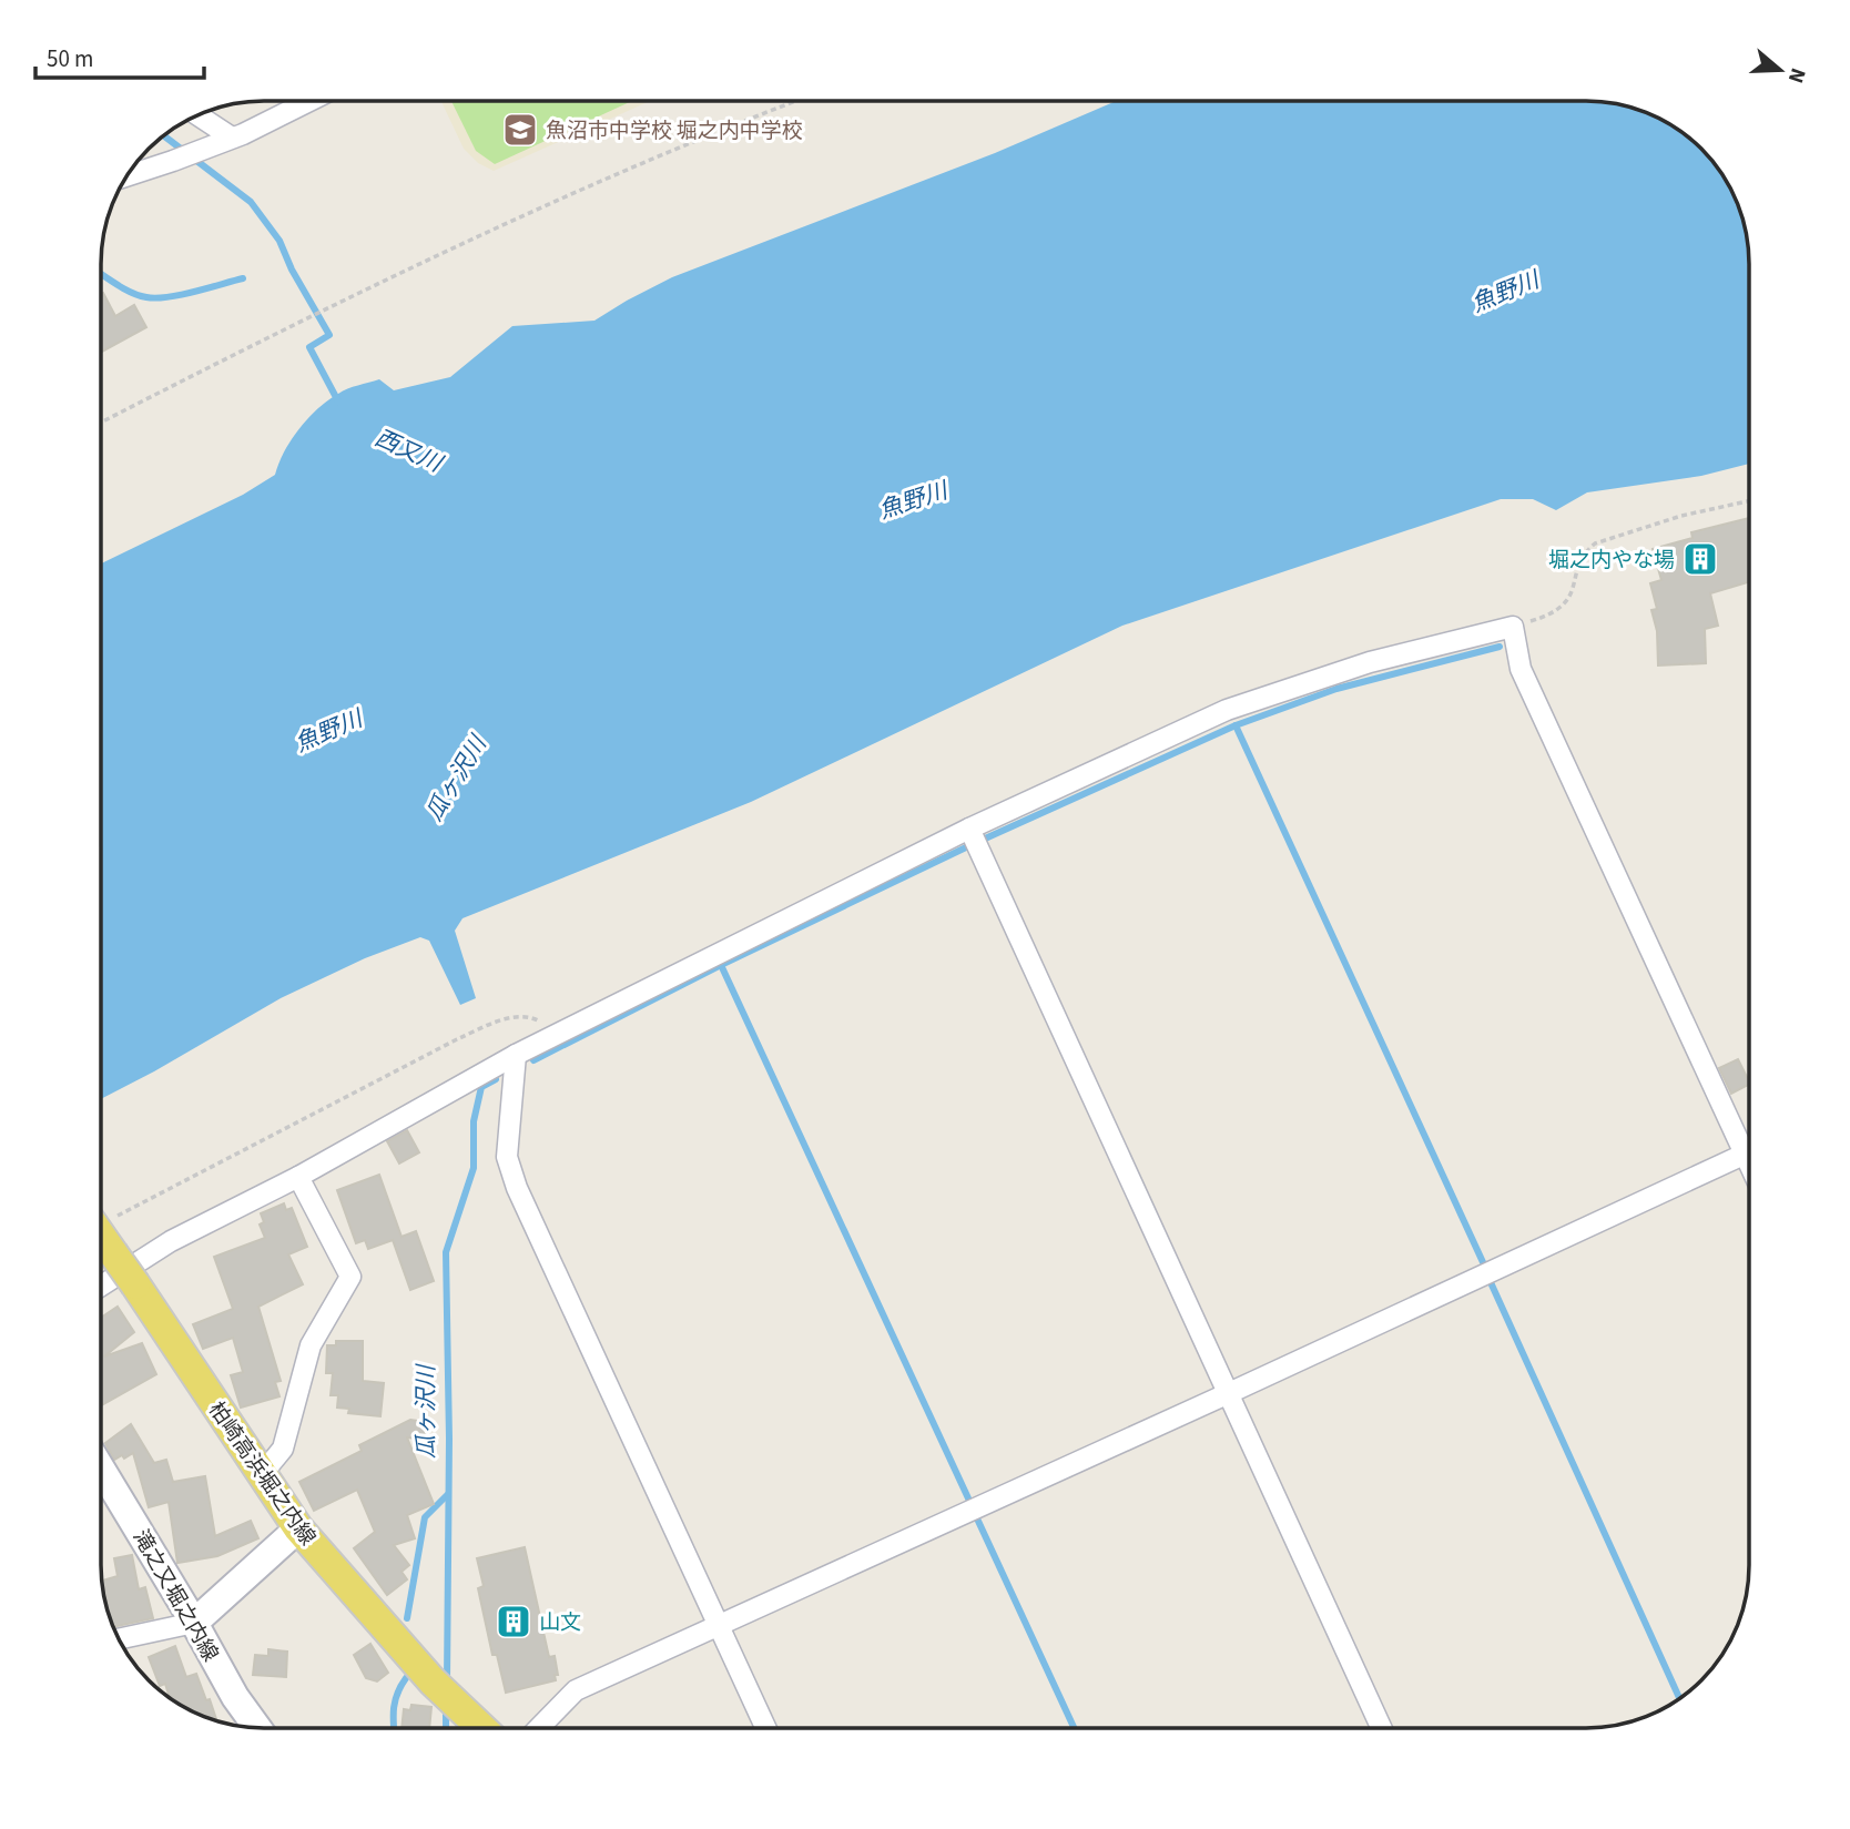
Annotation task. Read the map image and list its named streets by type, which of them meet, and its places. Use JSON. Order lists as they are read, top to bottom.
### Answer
{
  "streets": {
    "main road": ["柏崎高浜堀之内線", "滝之又堀之内線"]
  },
  "water": ["魚野川", "西又川", "瓜ヶ沢川"],
  "places": {
    "school or university": ["魚沼市中学校 堀之内中学校"],
    "building": ["堀之内やな場", "山文"]
  },
  "scale_bar": "50 m",
  "north": "right"
}
